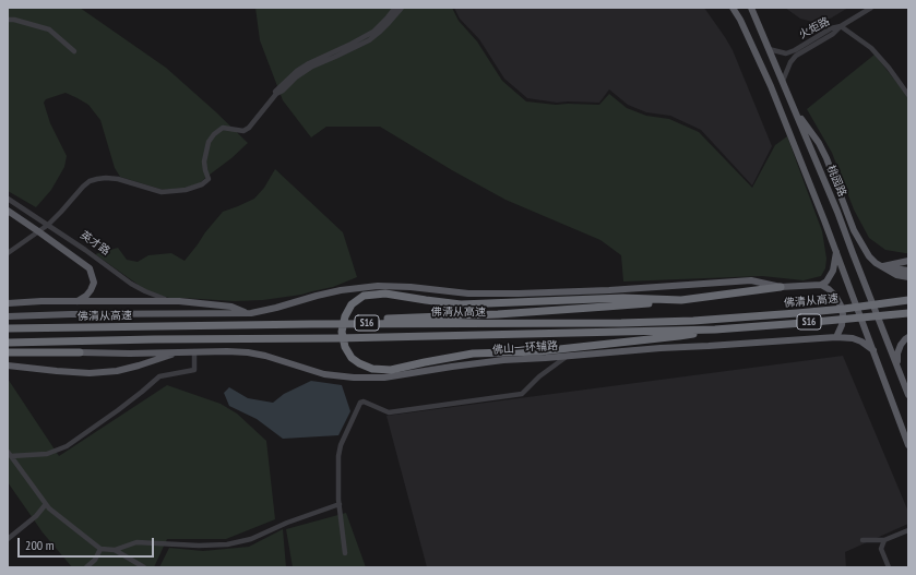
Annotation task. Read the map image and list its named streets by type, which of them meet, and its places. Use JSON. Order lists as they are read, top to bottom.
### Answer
{
  "streets": {
    "highway": ["佛清从高速", "S16"],
    "main road": ["桃园路", "佛山一环辅路"],
    "street": ["火炬路", "英才路"]
  },
  "crossings": [
    ["火炬路", "桃园路"]
  ],
  "scale_bar": "200 m"
}
